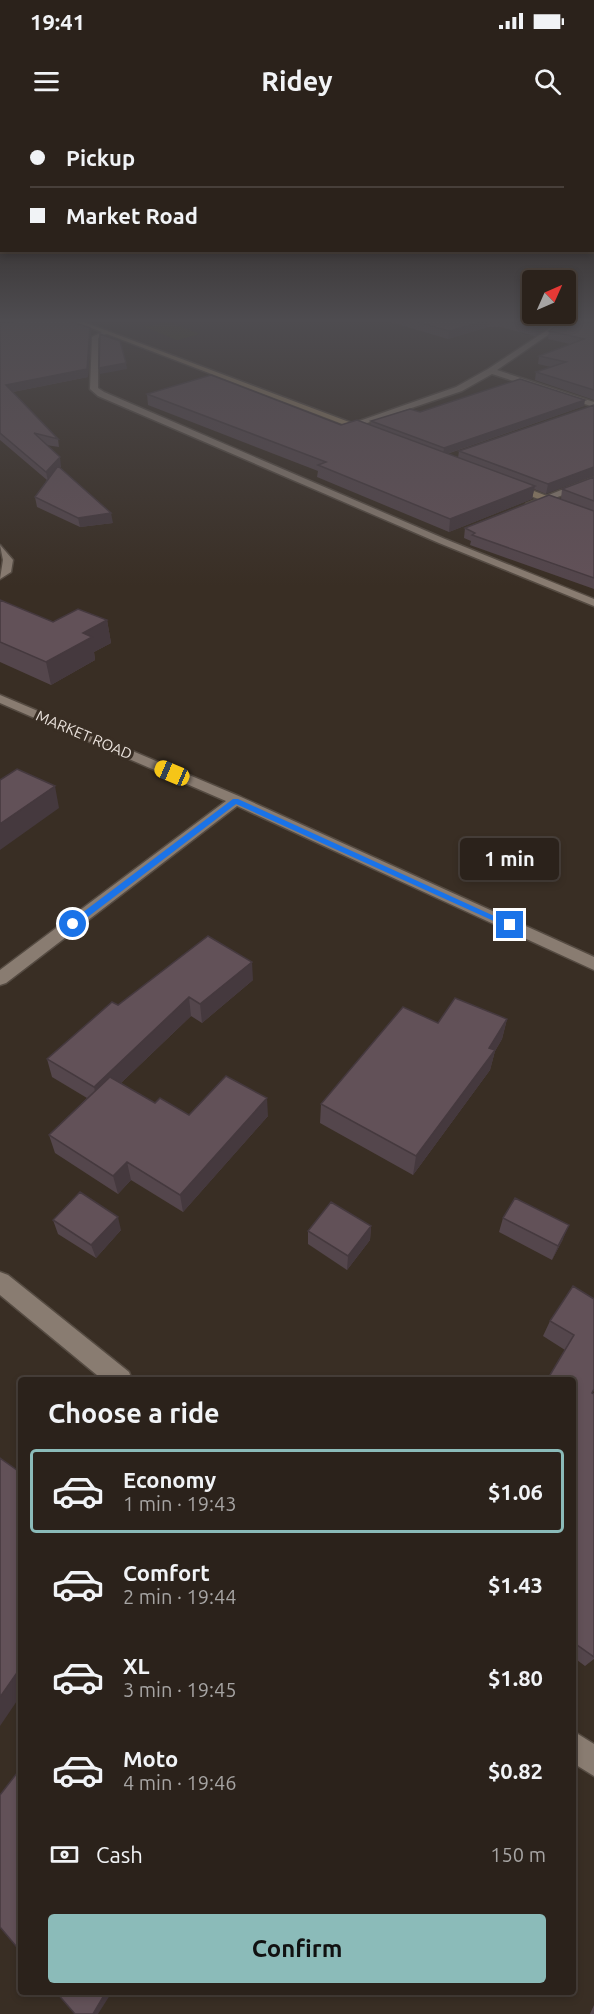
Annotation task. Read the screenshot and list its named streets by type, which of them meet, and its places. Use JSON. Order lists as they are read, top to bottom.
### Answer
{
  "streets": {
    "street": ["MARKET ROAD"]
  },
  "north": "top right",
  "page": {
    "status": "19:41",
    "header": "Ridey",
    "banner": ["Pickup", "Market Road"],
    "bubble": "1 min",
    "heading": "Choose a ride",
    "list": [
      {
        "name": "Economy",
        "note": "1 min · 19:43",
        "value": "$1.06"
      },
      {
        "name": "Comfort",
        "note": "2 min · 19:44",
        "value": "$1.43"
      },
      {
        "name": "XL",
        "note": "3 min · 19:45",
        "value": "$1.80"
      },
      {
        "name": "Moto",
        "note": "4 min · 19:46",
        "value": "$0.82"
      }
    ],
    "pay": ["Cash", "150 m"],
    "buttons": "Confirm"
  }
}
